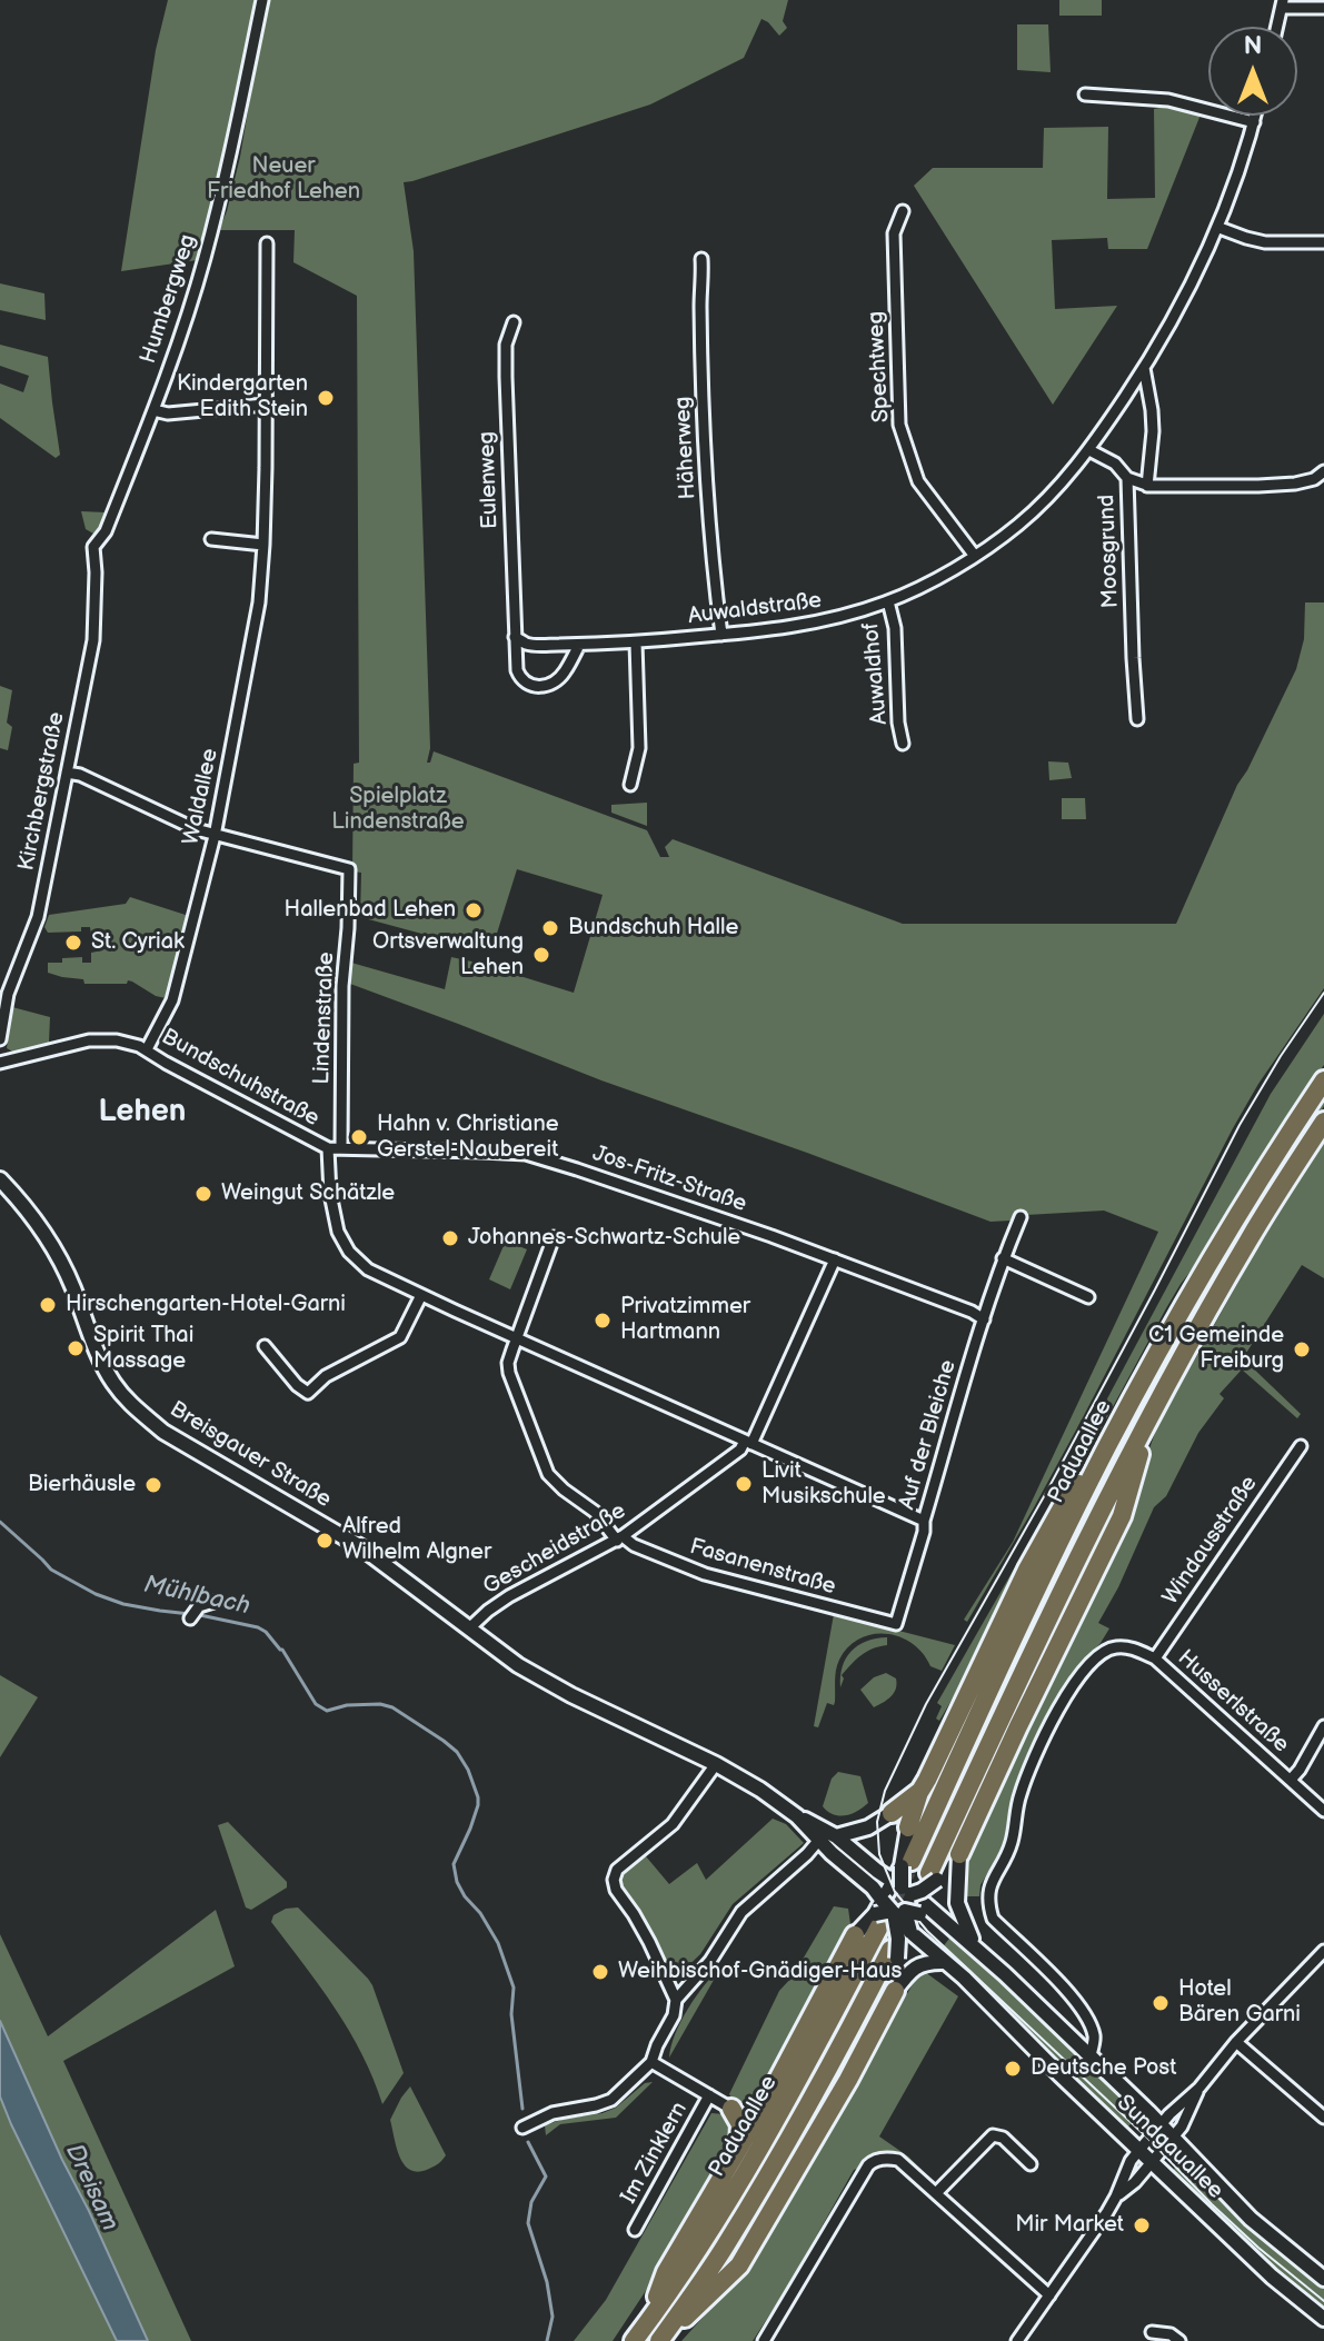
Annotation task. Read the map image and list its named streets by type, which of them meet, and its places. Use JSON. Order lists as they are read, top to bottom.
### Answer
{
  "streets": {
    "highway": ["Paduaallee"],
    "street": [
      "Humbergweg",
      "Spechtweg",
      "Häherweg",
      "Eulenweg",
      "Moosgrund",
      "Auwaldstraße",
      "Auwaldhof",
      "Kirchbergstraße",
      "Waldallee",
      "Lindenstraße",
      "Bundschuhstraße",
      "Jos-Fritz-Straße",
      "Auf der Bleiche",
      "Breisgauer Straße",
      "Windausstraße",
      "Gescheidstraße",
      "Fasanenstraße",
      "Husserlstraße",
      "Sundgauallee",
      "Im Zinklern"
    ]
  },
  "crossings": [
    ["Humbergweg", "Kirchbergstraße"],
    ["Spechtweg", "Auwaldstraße"],
    ["Häherweg", "Auwaldstraße"],
    ["Eulenweg", "Auwaldstraße"],
    ["Auwaldstraße", "Auwaldhof"],
    ["Kirchbergstraße", "Lindenstraße"],
    ["Waldallee", "Lindenstraße"],
    ["Waldallee", "Bundschuhstraße"],
    ["Lindenstraße", "Jos-Fritz-Straße"],
    ["Bundschuhstraße", "Jos-Fritz-Straße"],
    ["Bundschuhstraße", "Auf der Bleiche"],
    ["Bundschuhstraße", "Gescheidstraße"],
    ["Bundschuhstraße", "Fasanenstraße"],
    ["Jos-Fritz-Straße", "Auf der Bleiche"],
    ["Jos-Fritz-Straße", "Gescheidstraße"],
    ["Auf der Bleiche", "Fasanenstraße"],
    ["Breisgauer Straße", "Gescheidstraße"],
    ["Breisgauer Straße", "Sundgauallee"],
    ["Windausstraße", "Husserlstraße"],
    ["Gescheidstraße", "Fasanenstraße"]
  ],
  "districts": ["Lehen"],
  "water": ["Mühlbach", "Dreisam"],
  "parks": ["Neuer Friedhof Lehen", "Spielplatz Lindenstraße"],
  "places": [
    "Kindergarten Edith Stein",
    "Hallenbad Lehen",
    "Bundschuh Halle",
    "St. Cyriak",
    "Ortsverwaltung Lehen",
    "Hahn v. Christiane Gerstel-Naubereit",
    "Weingut Schätzle",
    "Johannes-Schwartz-Schule",
    "Hirschengarten-Hotel-Garni",
    "Privatzimmer Hartmann",
    "Spirit Thai Massage",
    "C1 Gemeinde Freiburg",
    "Livit Musikschule",
    "Bierhäusle",
    "Alfred Wilhelm Algner",
    "Weihbischof-Gnädiger-Haus",
    "Hotel Bären Garni",
    "Deutsche Post",
    "Mir Market"
  ],
  "north": "top"
}
